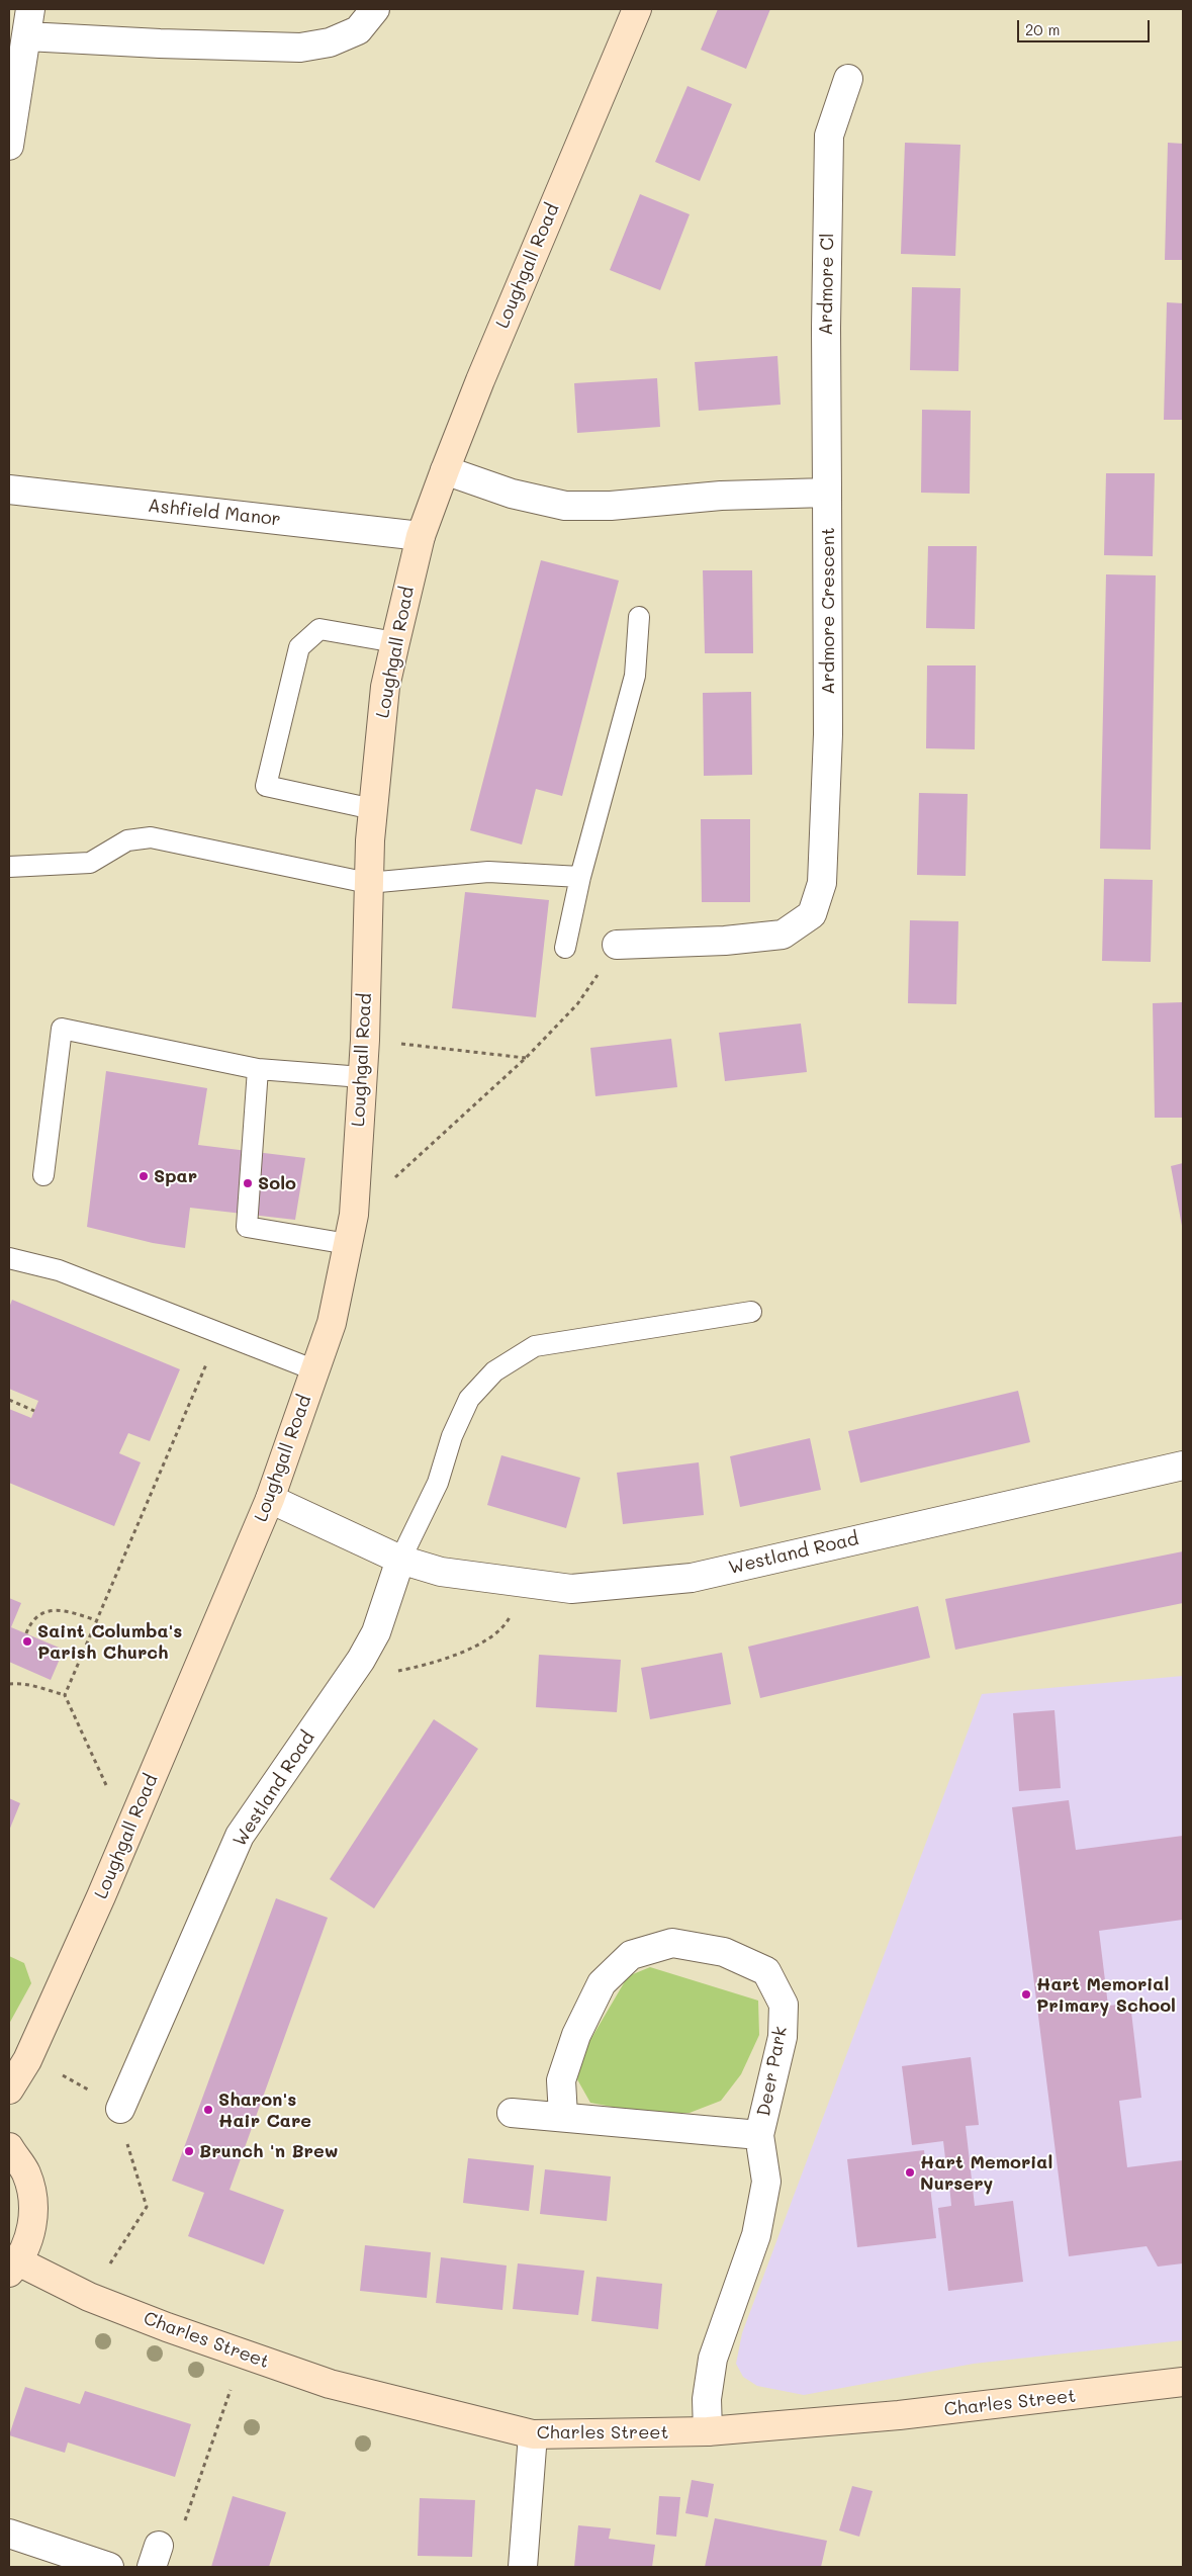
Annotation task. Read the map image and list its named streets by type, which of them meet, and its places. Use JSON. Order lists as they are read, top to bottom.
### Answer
{
  "streets": {
    "main road": ["Loughgall Road", "Charles Street"],
    "street": [
      "Ardmore Cl",
      "Ashfield Manor",
      "Ardmore Crescent",
      "Westland Road",
      "Deer Park"
    ]
  },
  "crossings": [
    ["Loughgall Road", "Ashfield Manor"],
    ["Loughgall Road", "Westland Road"],
    ["Ardmore Cl", "Ardmore Crescent"],
    ["Deer Park", "Charles Street"]
  ],
  "places": [
    "Spar",
    "Solo",
    "Saint Columba's Parish Church",
    "Hart Memorial Primary School",
    "Sharon's Hair Care",
    "Brunch 'n Brew",
    "Hart Memorial Nursery"
  ],
  "scale_bar": "20 m"
}
